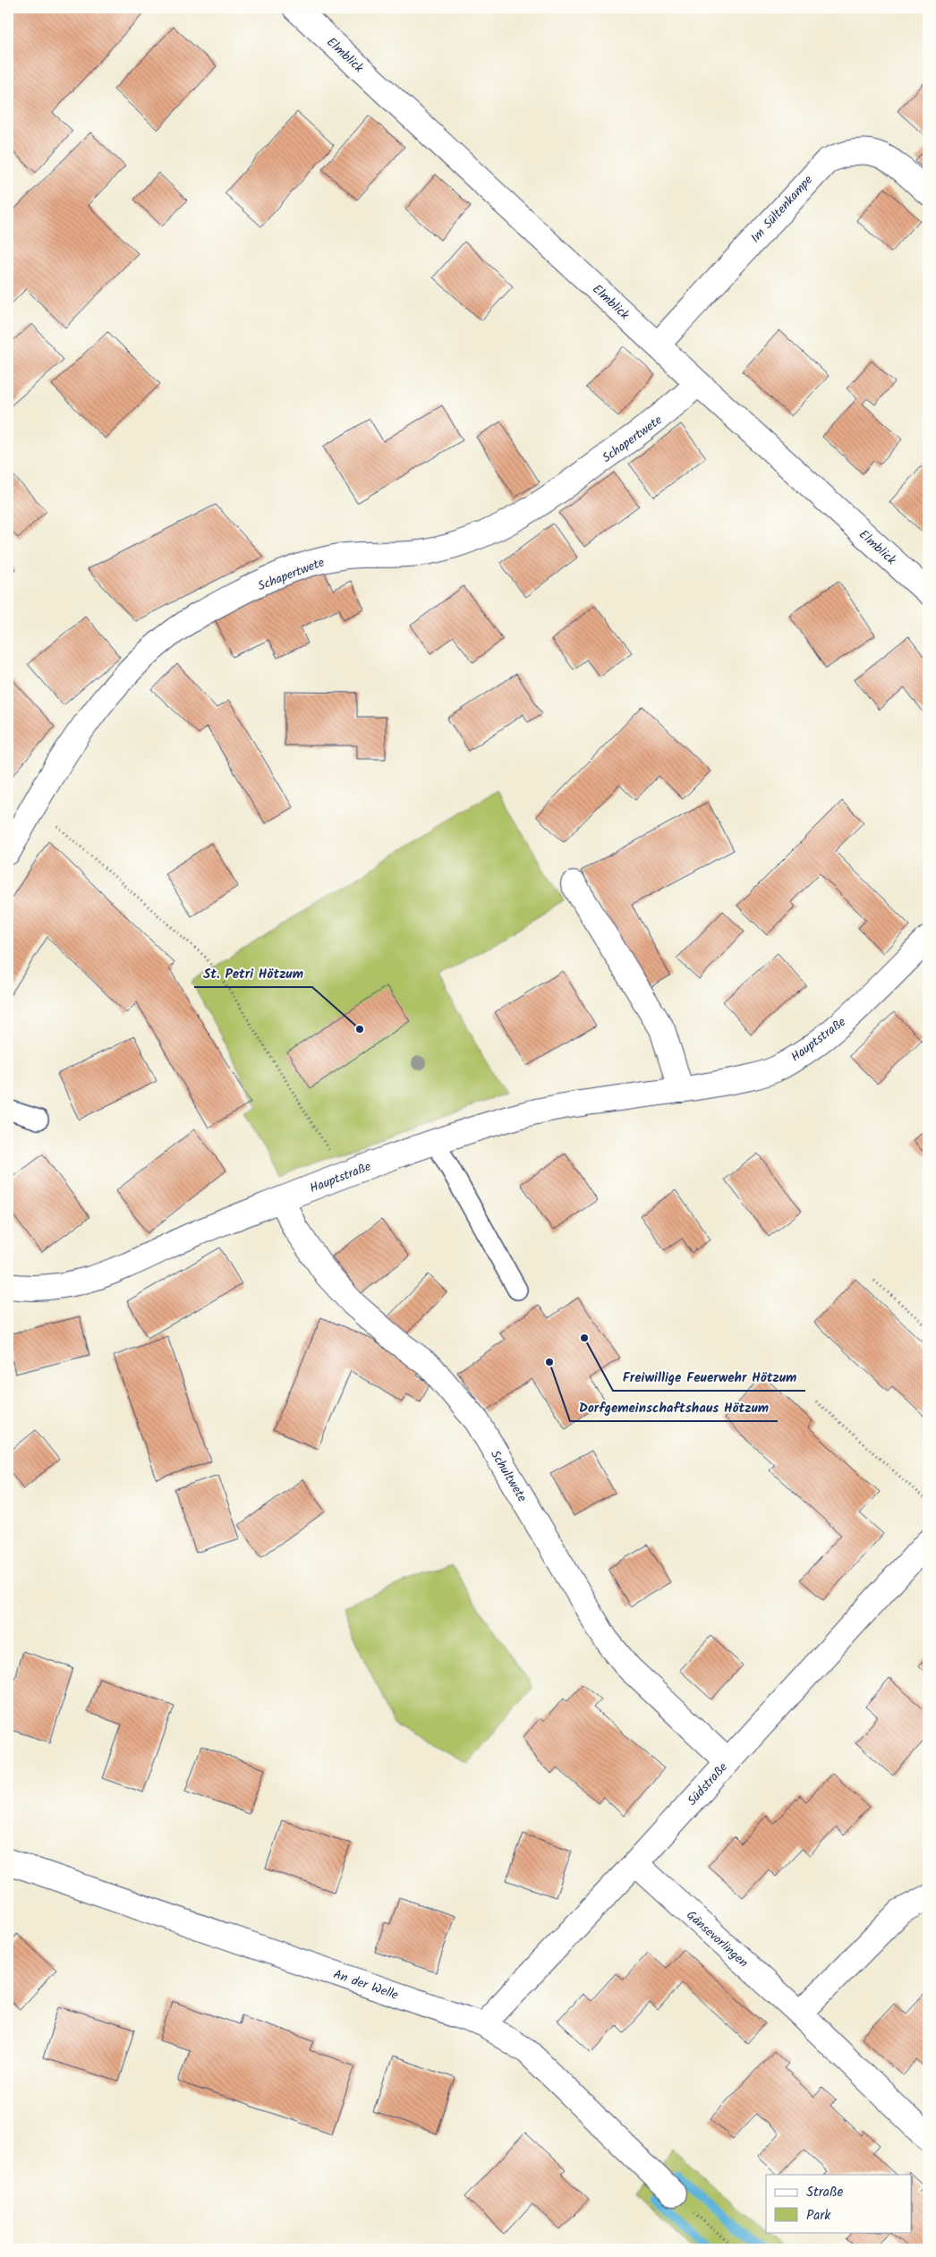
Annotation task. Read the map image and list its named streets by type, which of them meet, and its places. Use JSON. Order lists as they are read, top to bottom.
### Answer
{
  "streets": {
    "street": [
      "Elmblick",
      "Im Sültenkampe",
      "Schapertwete",
      "Hauptstraße",
      "Schultwete",
      "Südstraße",
      "Gänsevorlingen",
      "An der Welle"
    ]
  },
  "crossings": [
    ["Elmblick", "Im Sültenkampe"],
    ["Elmblick", "Schapertwete"],
    ["Hauptstraße", "Schultwete"],
    ["Schultwete", "Südstraße"],
    ["Südstraße", "Gänsevorlingen"],
    ["Südstraße", "An der Welle"]
  ],
  "places": ["St. Petri Hötzum", "Freiwillige Feuerwehr Hötzum", "Dorfgemeinschaftshaus Hötzum"],
  "legend": ["Straße", "Park"]
}
